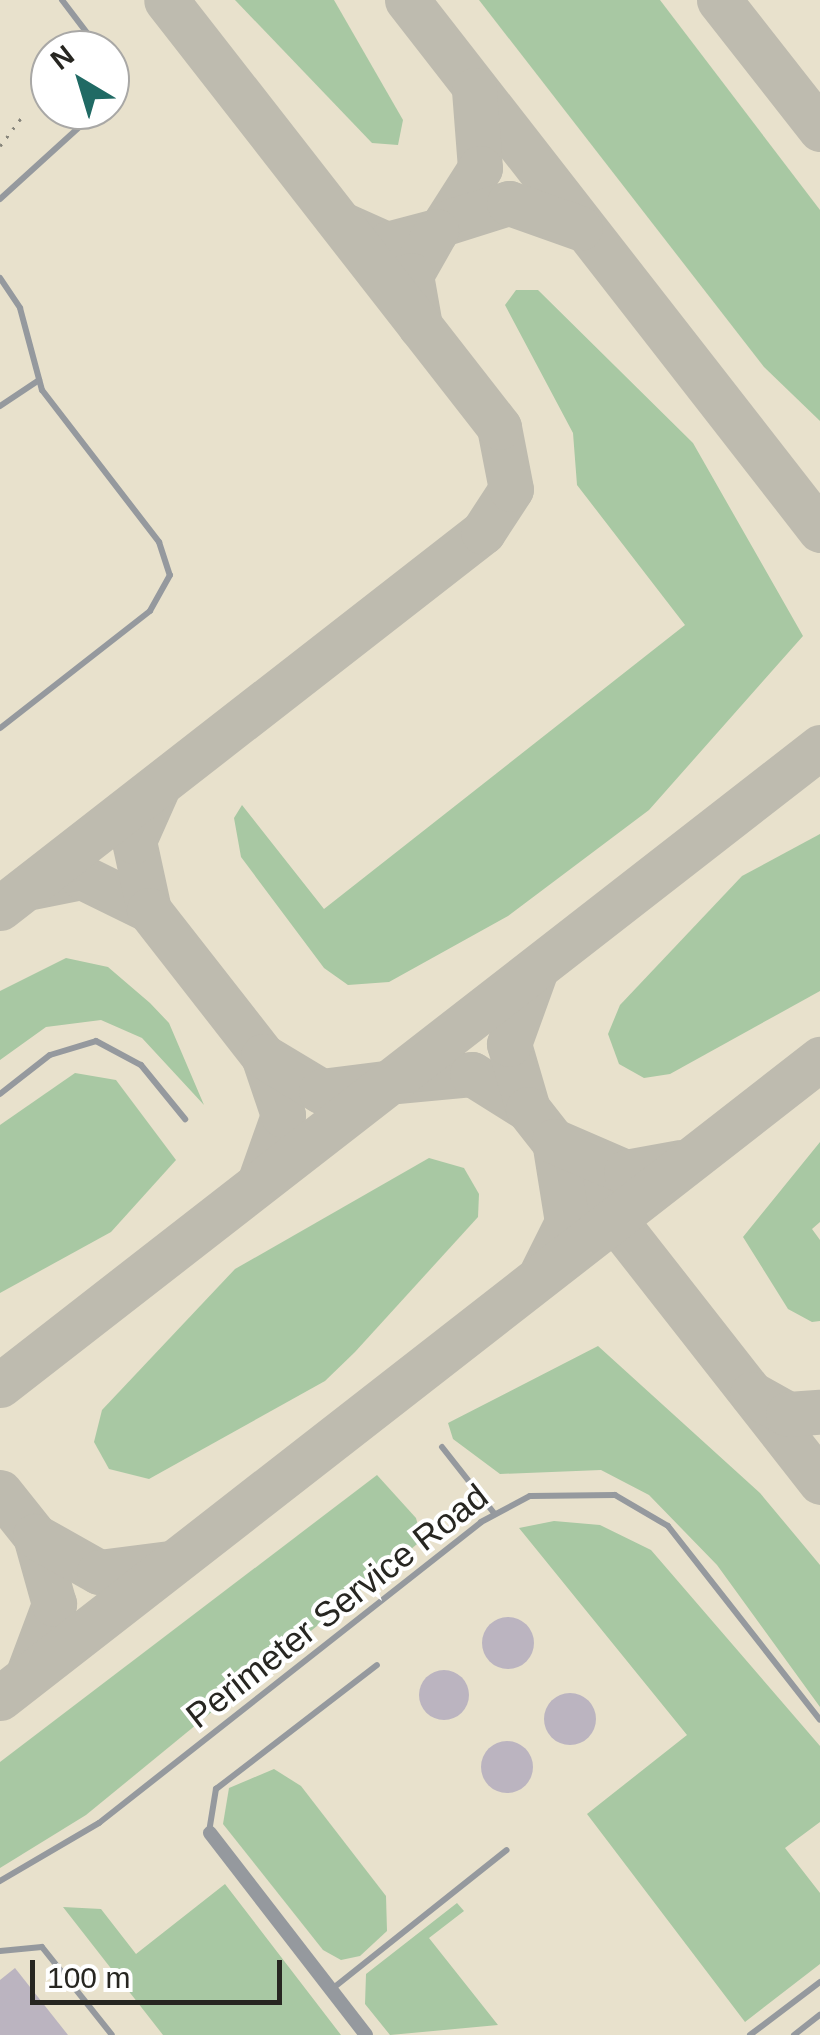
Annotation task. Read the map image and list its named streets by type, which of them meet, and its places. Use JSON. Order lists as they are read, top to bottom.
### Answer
{
  "streets": {
    "lane": ["Perimeter Service Road"]
  },
  "scale_bar": "100 m",
  "north": "top left"
}
